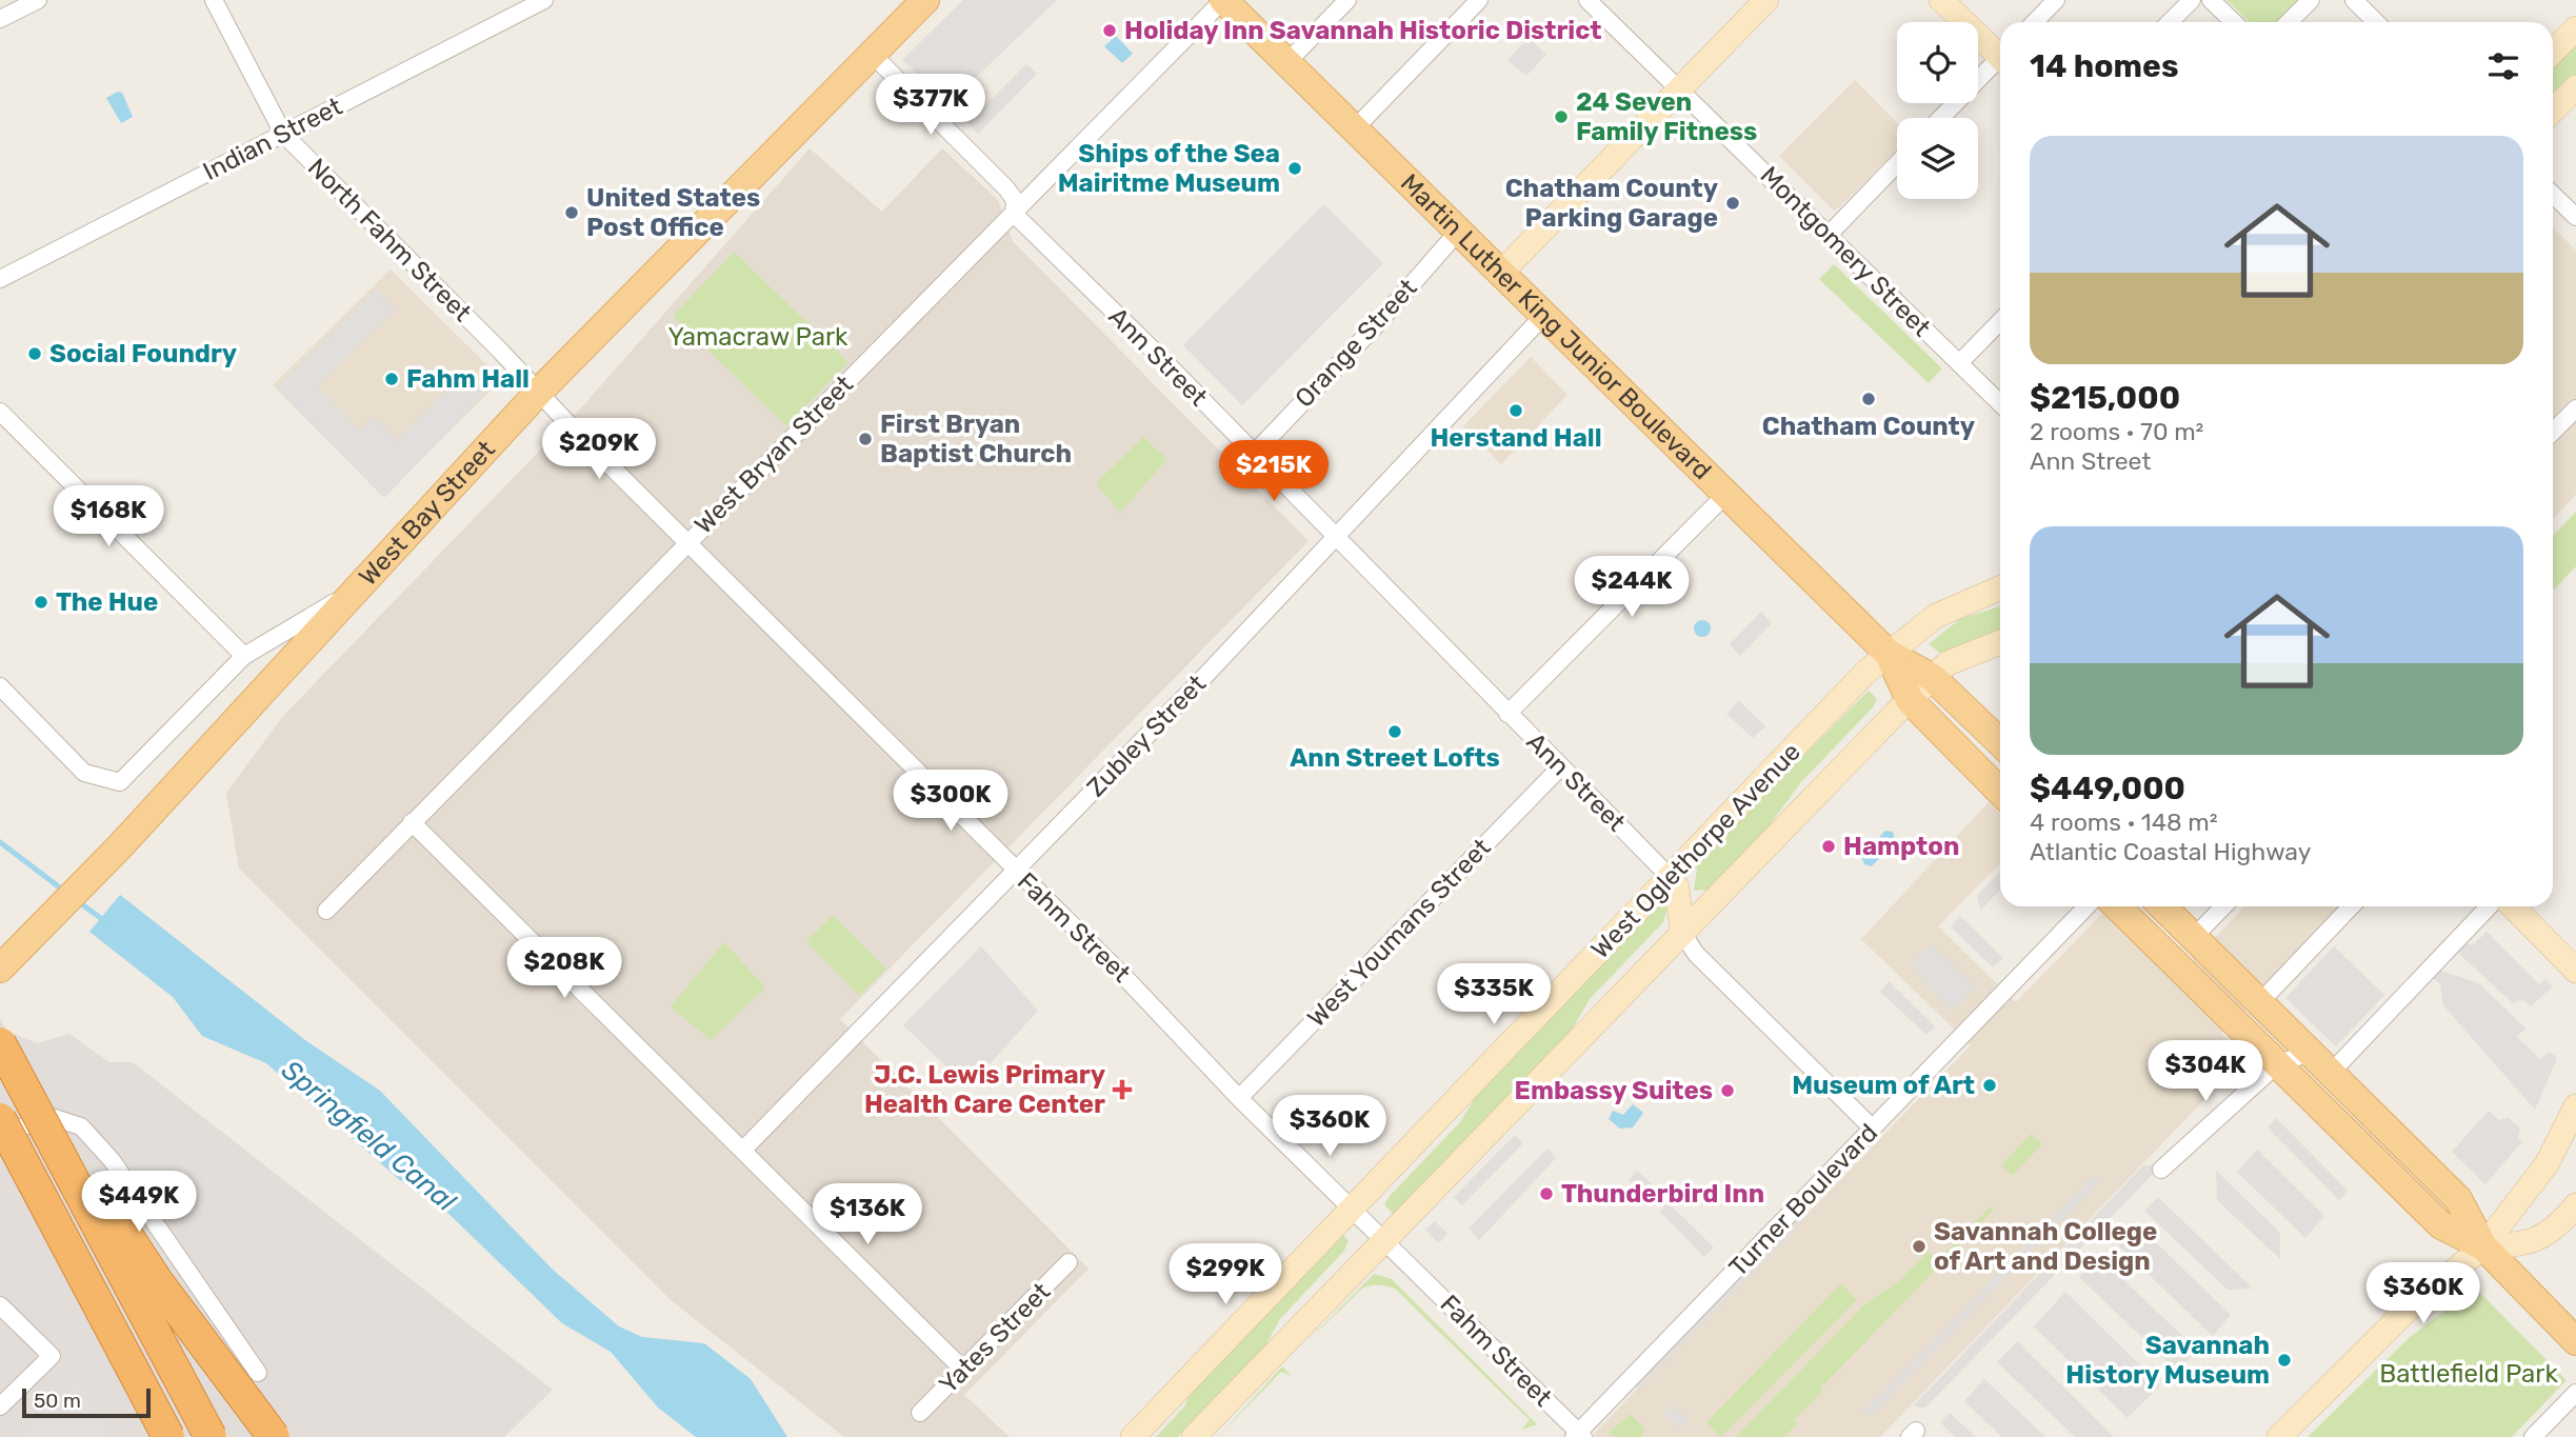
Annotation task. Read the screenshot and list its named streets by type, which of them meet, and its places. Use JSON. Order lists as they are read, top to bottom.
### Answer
{
  "streets": {
    "main road": ["Martin Luther King Junior Boulevard", "West Bay Street", "West Oglethorpe Avenue"],
    "street": [
      "Indian Street",
      "North Fahm Street",
      "Montgomery Street",
      "Orange Street",
      "Ann Street",
      "West Bryan Street",
      "Zubley Street",
      "Fahm Street",
      "West Youmans Street",
      "Turner Boulevard",
      "Yates Street"
    ]
  },
  "crossings": [
    ["Indian Street", "North Fahm Street"],
    ["North Fahm Street", "West Bay Street"],
    ["North Fahm Street", "Fahm Street"],
    ["Martin Luther King Junior Boulevard", "Orange Street"],
    ["Martin Luther King Junior Boulevard", "West Bryan Street"],
    ["Martin Luther King Junior Boulevard", "Zubley Street"],
    ["Martin Luther King Junior Boulevard", "West Oglethorpe Avenue"],
    ["Orange Street", "Ann Street"],
    ["Ann Street", "West Bryan Street"],
    ["Ann Street", "West Bay Street"],
    ["Ann Street", "Zubley Street"],
    ["Ann Street", "West Oglethorpe Avenue"],
    ["Ann Street", "West Youmans Street"],
    ["West Bryan Street", "Fahm Street"],
    ["West Bay Street", "Fahm Street"],
    ["Zubley Street", "Fahm Street"],
    ["West Oglethorpe Avenue", "Fahm Street"],
    ["Fahm Street", "West Youmans Street"],
    ["Fahm Street", "Turner Boulevard"]
  ],
  "water": ["Springfield Canal"],
  "parks": ["Yamacraw Park", "Battlefield Park"],
  "places": {
    "other": [
      "Holiday Inn Savannah Historic District",
      "24 Seven Family Fitness",
      "Ships of the Sea Mairitme Museum",
      "Chatham County Parking Garage",
      "United States Post Office",
      "Social Foundry",
      "Fahm Hall",
      "Chatham County",
      "Herstand Hall",
      "First Bryan Baptist Church",
      "The Hue",
      "Ann Street Lofts",
      "Hampton",
      "Museum of Art",
      "Embassy Suites",
      "Thunderbird Inn",
      "Savannah College of Art and Design",
      "Savannah History Museum"
    ],
    "health": ["J.C. Lewis Primary Health Care Center"]
  },
  "scale_bar": "50 m",
  "page": {
    "heading": "14 homes",
    "price": [
      "$377K",
      "$209K",
      "$215K",
      "$168K",
      "$244K",
      "$300K",
      "$208K",
      "$335K",
      "$304K",
      "$360K",
      "$449K",
      "$136K",
      "$299K",
      "$360K"
    ],
    "list": [
      {
        "name": "$215,000",
        "note": "2 rooms · 70 m² · Ann Street"
      },
      {
        "name": "$449,000",
        "note": "4 rooms · 148 m² · Atlantic Coastal Highway"
      }
    ],
    "scale": "50 m"
  }
}
